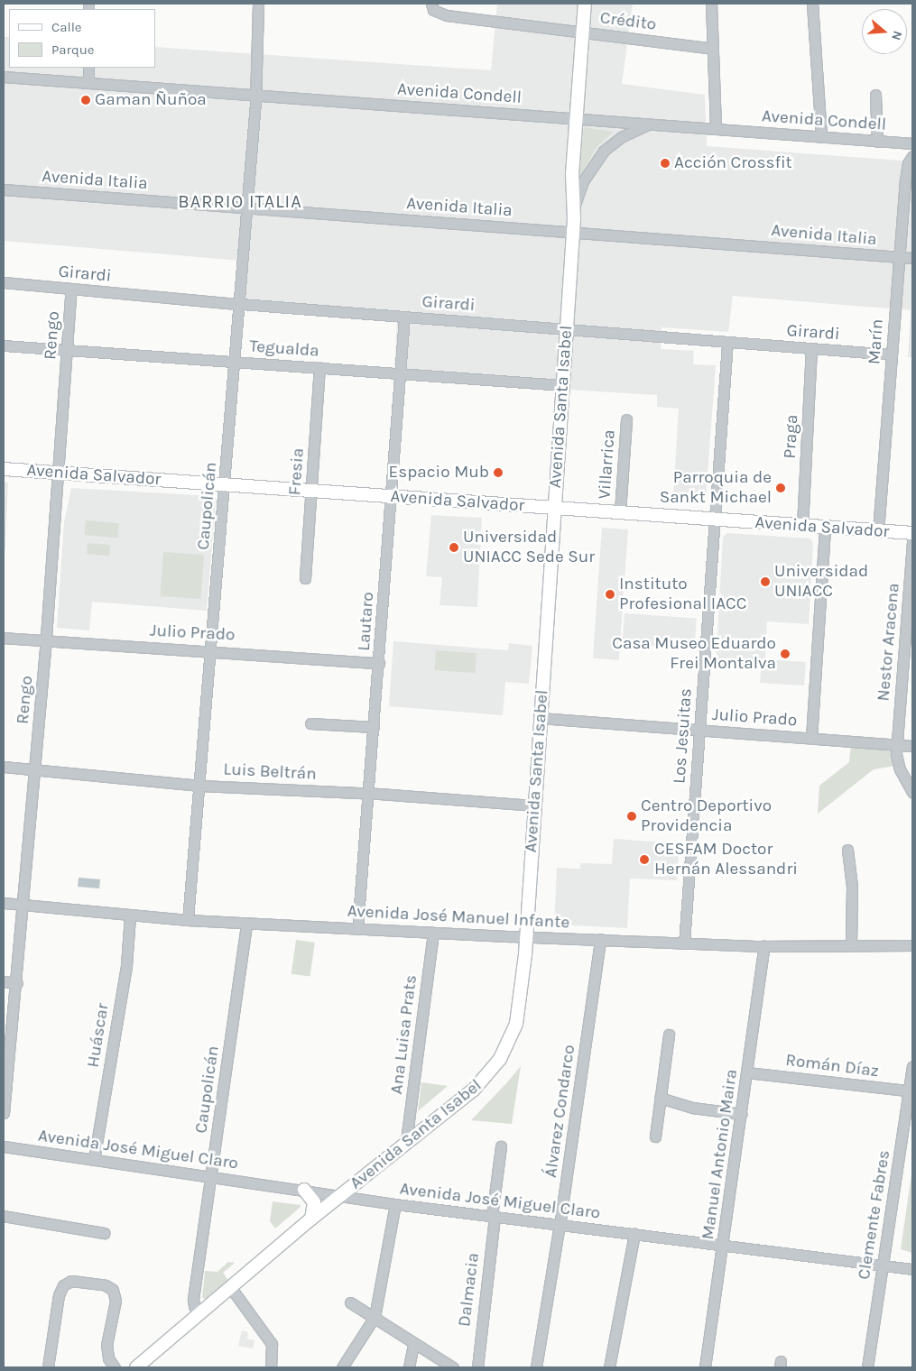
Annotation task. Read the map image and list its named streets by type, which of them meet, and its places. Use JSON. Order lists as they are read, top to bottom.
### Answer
{
  "streets": {
    "main road": ["Avenida Santa Isabel", "Avenida Salvador"],
    "street": [
      "Crédito",
      "Avenida Condell",
      "Avenida Italia",
      "Girardi",
      "Rengo",
      "Marín",
      "Tegualda",
      "Praga",
      "Villarrica",
      "Fresia",
      "Caupolicán",
      "Lautaro",
      "Julio Prado",
      "Nestor Aracena",
      "Los Jesuitas",
      "Luis Beltrán",
      "Avenida José Manuel Infante",
      "Ana Luisa Prats",
      "Huáscar",
      "Román Díaz",
      "Álvarez Condarco",
      "Avenida José Miguel Claro",
      "Manuel Antonio Maira",
      "Clemente Fabres",
      "Dalmacia"
    ]
  },
  "crossings": [
    ["Crédito", "Avenida Santa Isabel"],
    ["Avenida Condell", "Avenida Santa Isabel"],
    ["Avenida Condell", "Caupolicán"],
    ["Avenida Italia", "Marín"],
    ["Avenida Italia", "Avenida Santa Isabel"],
    ["Avenida Italia", "Caupolicán"],
    ["Girardi", "Rengo"],
    ["Girardi", "Marín"],
    ["Girardi", "Avenida Santa Isabel"],
    ["Girardi", "Praga"],
    ["Girardi", "Caupolicán"],
    ["Girardi", "Lautaro"],
    ["Girardi", "Los Jesuitas"],
    ["Rengo", "Tegualda"],
    ["Rengo", "Avenida Salvador"],
    ["Rengo", "Julio Prado"],
    ["Rengo", "Luis Beltrán"],
    ["Rengo", "Avenida José Manuel Infante"],
    ["Marín", "Avenida Salvador"],
    ["Tegualda", "Avenida Santa Isabel"],
    ["Tegualda", "Fresia"],
    ["Tegualda", "Caupolicán"],
    ["Tegualda", "Lautaro"],
    ["Avenida Santa Isabel", "Avenida Salvador"],
    ["Avenida Santa Isabel", "Caupolicán"],
    ["Avenida Santa Isabel", "Julio Prado"],
    ["Avenida Santa Isabel", "Luis Beltrán"],
    ["Avenida Santa Isabel", "Avenida José Manuel Infante"],
    ["Avenida Santa Isabel", "Ana Luisa Prats"],
    ["Avenida Santa Isabel", "Avenida José Miguel Claro"],
    ["Praga", "Avenida Salvador"],
    ["Villarrica", "Avenida Salvador"],
    ["Fresia", "Avenida Salvador"],
    ["Avenida Salvador", "Caupolicán"],
    ["Avenida Salvador", "Lautaro"],
    ["Avenida Salvador", "Los Jesuitas"],
    ["Caupolicán", "Julio Prado"],
    ["Caupolicán", "Luis Beltrán"],
    ["Caupolicán", "Avenida José Manuel Infante"],
    ["Caupolicán", "Avenida José Miguel Claro"],
    ["Lautaro", "Julio Prado"],
    ["Lautaro", "Luis Beltrán"],
    ["Lautaro", "Avenida José Manuel Infante"],
    ["Julio Prado", "Nestor Aracena"],
    ["Julio Prado", "Los Jesuitas"],
    ["Los Jesuitas", "Avenida José Manuel Infante"],
    ["Avenida José Manuel Infante", "Ana Luisa Prats"],
    ["Avenida José Manuel Infante", "Huáscar"],
    ["Avenida José Manuel Infante", "Álvarez Condarco"],
    ["Avenida José Manuel Infante", "Manuel Antonio Maira"],
    ["Huáscar", "Avenida José Miguel Claro"],
    ["Román Díaz", "Manuel Antonio Maira"],
    ["Román Díaz", "Clemente Fabres"],
    ["Álvarez Condarco", "Avenida José Miguel Claro"],
    ["Avenida José Miguel Claro", "Manuel Antonio Maira"],
    ["Avenida José Miguel Claro", "Clemente Fabres"],
    ["Avenida José Miguel Claro", "Dalmacia"]
  ],
  "districts": ["BARRIO ITALIA"],
  "places": [
    "Gaman Ñuñoa",
    "Acción Crossfit",
    "Espacio Mub",
    "Parroquia de Sankt Michael",
    "Universidad UNIACC Sede Sur",
    "Universidad UNIACC",
    "Instituto Profesional IACC",
    "Casa Museo Eduardo Frei Montalva",
    "Centro Deportivo Providencia",
    "CESFAM Doctor Hernán Alessandri"
  ],
  "legend": ["Calle", "Parque"],
  "north": "right"
}
